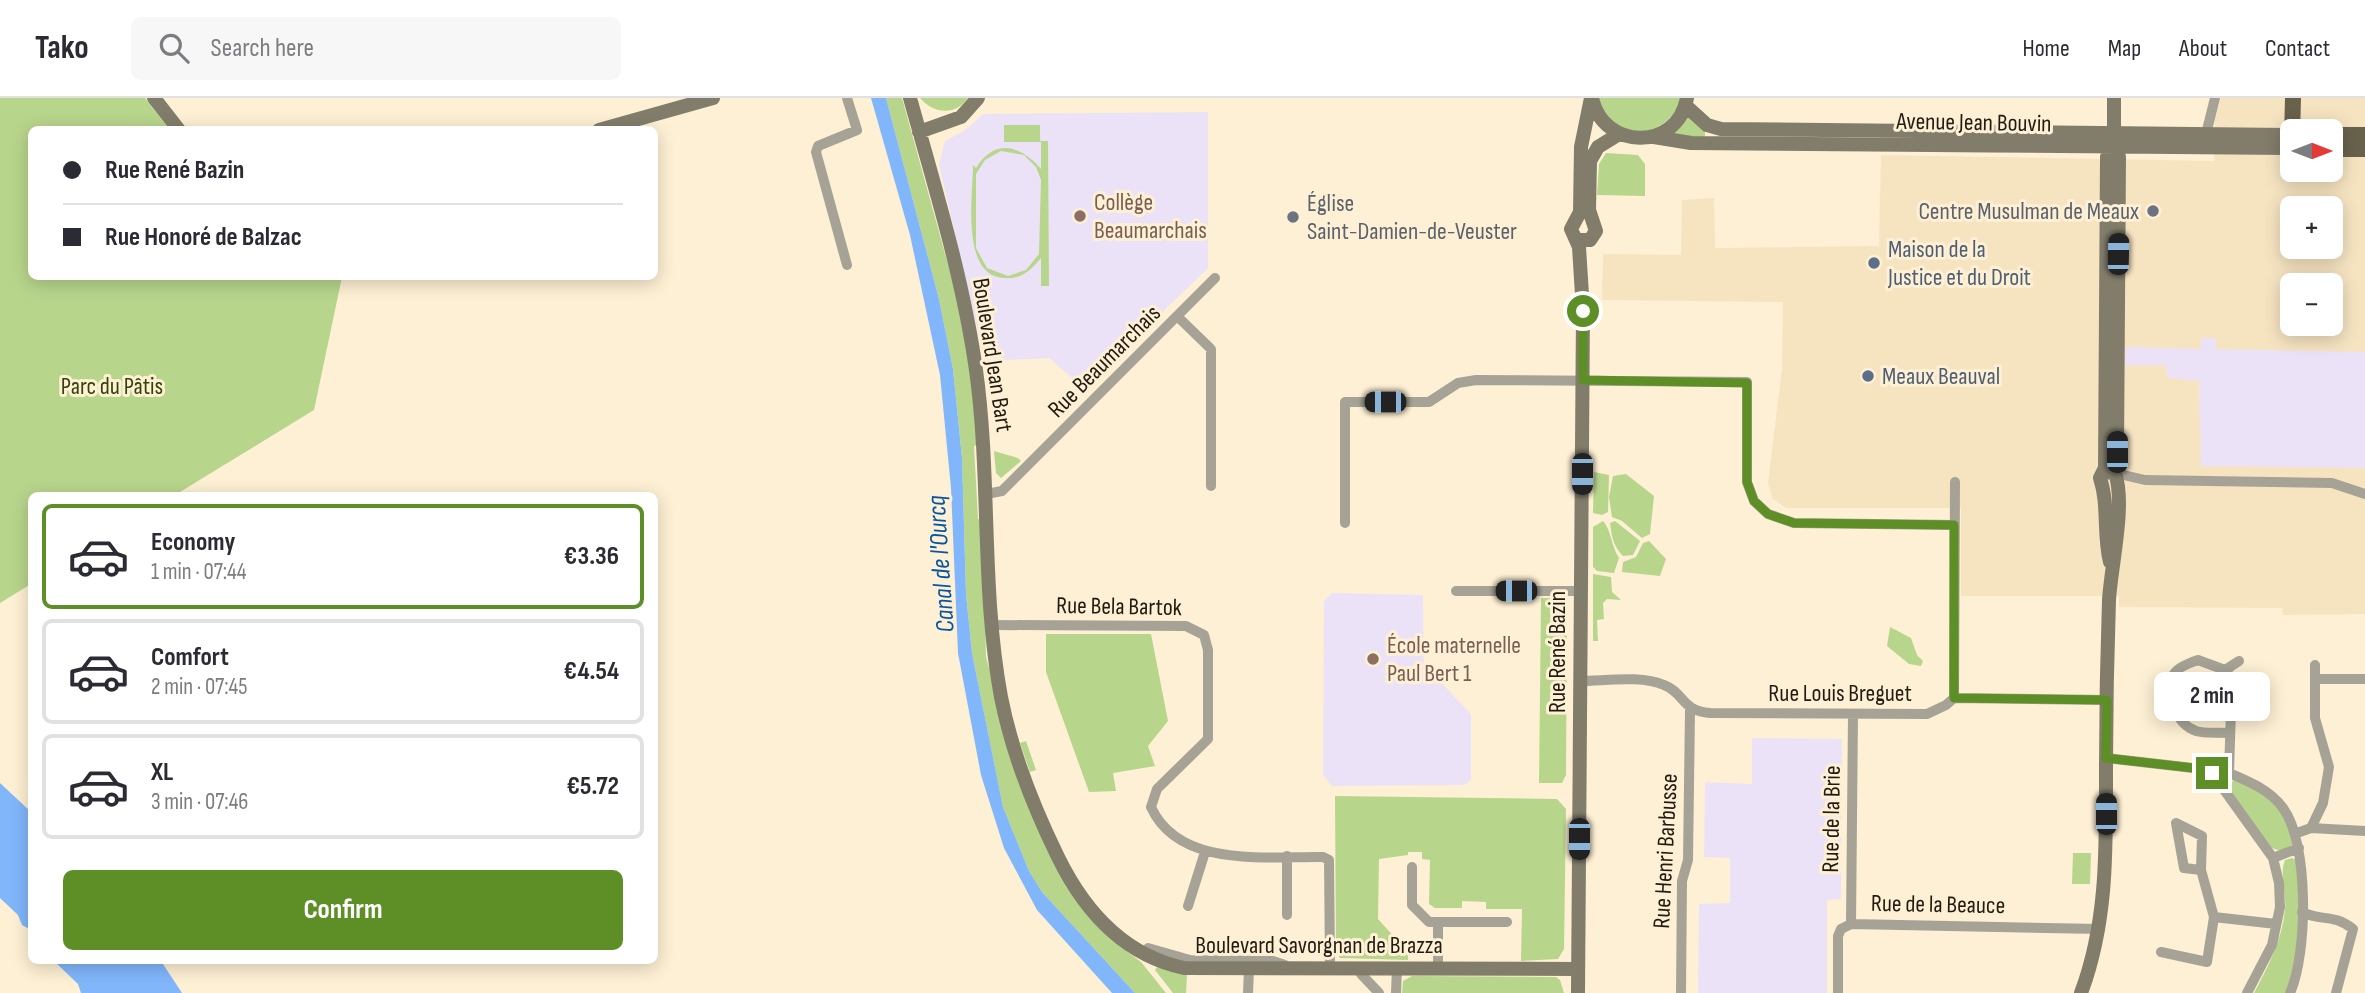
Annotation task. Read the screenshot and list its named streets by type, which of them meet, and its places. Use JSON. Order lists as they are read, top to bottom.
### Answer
{
  "streets": {
    "street": [
      "Avenue Jean Bouvin",
      "Boulevard Jean Bart",
      "Rue Beaumarchais",
      "Rue Bela Bartok",
      "Rue René Bazin",
      "Rue Louis Breguet",
      "Rue de la Brie",
      "Rue Henri Barbusse",
      "Rue de la Beauce",
      "Boulevard Savorgnan de Brazza"
    ]
  },
  "crossings": [
    ["Boulevard Jean Bart", "Rue Beaumarchais"],
    ["Boulevard Jean Bart", "Rue Bela Bartok"],
    ["Boulevard Jean Bart", "Boulevard Savorgnan de Brazza"],
    ["Rue Bela Bartok", "Boulevard Savorgnan de Brazza"],
    ["Rue René Bazin", "Boulevard Savorgnan de Brazza"],
    ["Rue Louis Breguet", "Rue de la Brie"],
    ["Rue Louis Breguet", "Rue Henri Barbusse"],
    ["Rue de la Brie", "Rue de la Beauce"]
  ],
  "water": ["Canal de l'Ourcq"],
  "parks": ["Parc du Pâtis"],
  "places": [
    "Centre Musulman de Meaux",
    "Collège Beaumarchais",
    "Église Saint-Damien-de-Veuster",
    "Maison de la Justice et du Droit",
    "Meaux Beauval",
    "École maternelle Paul Bert 1"
  ],
  "north": "right",
  "page": {
    "header": "Tako",
    "search": "Search here",
    "nav": [
      "Home",
      "Map",
      "About",
      "Contact"
    ],
    "map_buttons": ["+", "−"],
    "banner": ["Rue René Bazin", "Rue Honoré de Balzac"],
    "list": [
      {
        "name": "Economy",
        "note": "1 min · 07:44",
        "value": "€3.36"
      },
      {
        "name": "Comfort",
        "note": "2 min · 07:45",
        "value": "€4.54"
      },
      {
        "name": "XL",
        "note": "3 min · 07:46",
        "value": "€5.72"
      }
    ],
    "bubble": "2 min",
    "buttons": "Confirm"
  }
}
